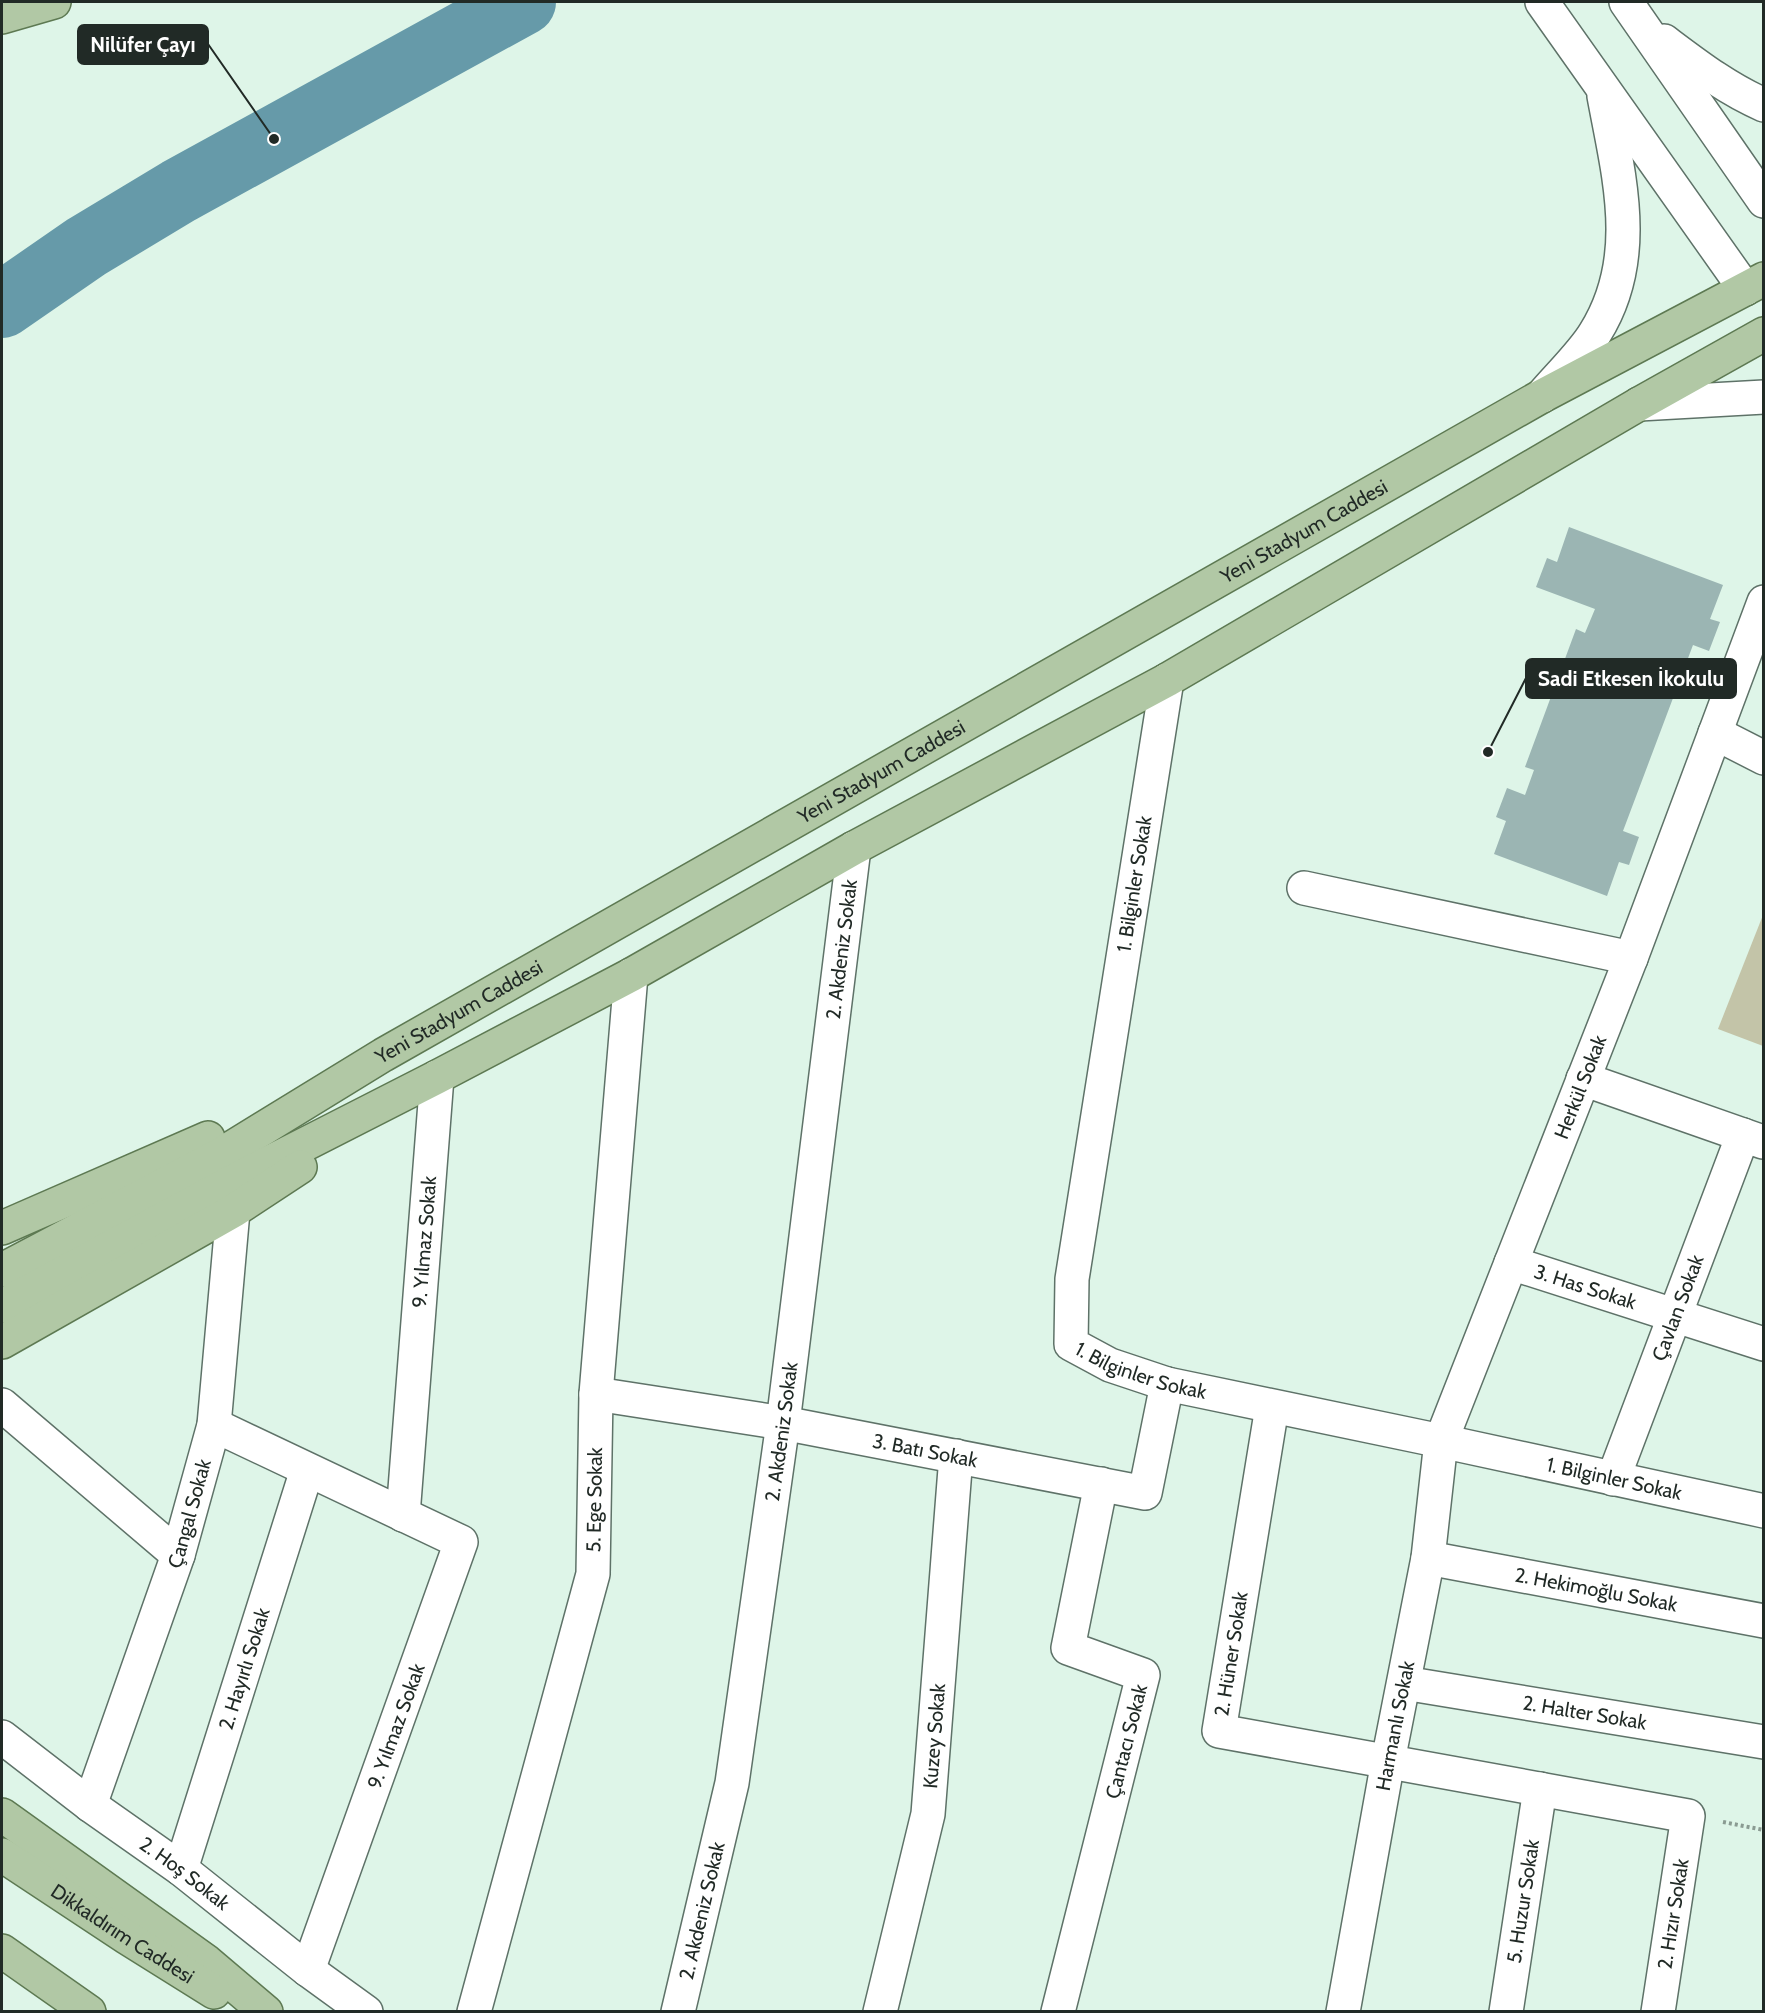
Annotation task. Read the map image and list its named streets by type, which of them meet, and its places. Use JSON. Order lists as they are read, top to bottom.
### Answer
{
  "streets": {
    "main road": ["Yeni Stadyum Caddesi", "Dikkaldırım Caddesi"],
    "street": [
      "1. Bilginler Sokak",
      "2. Akdeniz Sokak",
      "Herkül Sokak",
      "9. Yılmaz Sokak",
      "3. Has Sokak",
      "Çavlan Sokak",
      "3. Batı Sokak",
      "5. Ege Sokak",
      "Çangal Sokak",
      "2. Hekimoğlu Sokak",
      "2. Hüner Sokak",
      "2. Hayırlı Sokak",
      "2. Halter Sokak",
      "Harmanlı Sokak",
      "Kuzey Sokak",
      "Çantacı Sokak",
      "2. Hoş Sokak",
      "5. Huzur Sokak",
      "2. Hızır Sokak"
    ]
  },
  "crossings": [
    ["1. Bilginler Sokak", "Herkül Sokak"],
    ["1. Bilginler Sokak", "Çavlan Sokak"],
    ["1. Bilginler Sokak", "3. Batı Sokak"],
    ["1. Bilginler Sokak", "2. Hüner Sokak"],
    ["1. Bilginler Sokak", "Harmanlı Sokak"],
    ["2. Akdeniz Sokak", "3. Batı Sokak"],
    ["Herkül Sokak", "3. Has Sokak"],
    ["Herkül Sokak", "Harmanlı Sokak"],
    ["9. Yılmaz Sokak", "Çangal Sokak"],
    ["9. Yılmaz Sokak", "2. Hayırlı Sokak"],
    ["9. Yılmaz Sokak", "2. Hoş Sokak"],
    ["3. Has Sokak", "Çavlan Sokak"],
    ["3. Batı Sokak", "5. Ege Sokak"],
    ["3. Batı Sokak", "Kuzey Sokak"],
    ["3. Batı Sokak", "Çantacı Sokak"],
    ["Çangal Sokak", "2. Hoş Sokak"],
    ["2. Hekimoğlu Sokak", "Harmanlı Sokak"],
    ["2. Hüner Sokak", "Harmanlı Sokak"],
    ["2. Hayırlı Sokak", "2. Hoş Sokak"],
    ["2. Halter Sokak", "Harmanlı Sokak"]
  ],
  "places": ["Nilüfer Çayı", "Sadi Etkesen İkokulu"]
}
